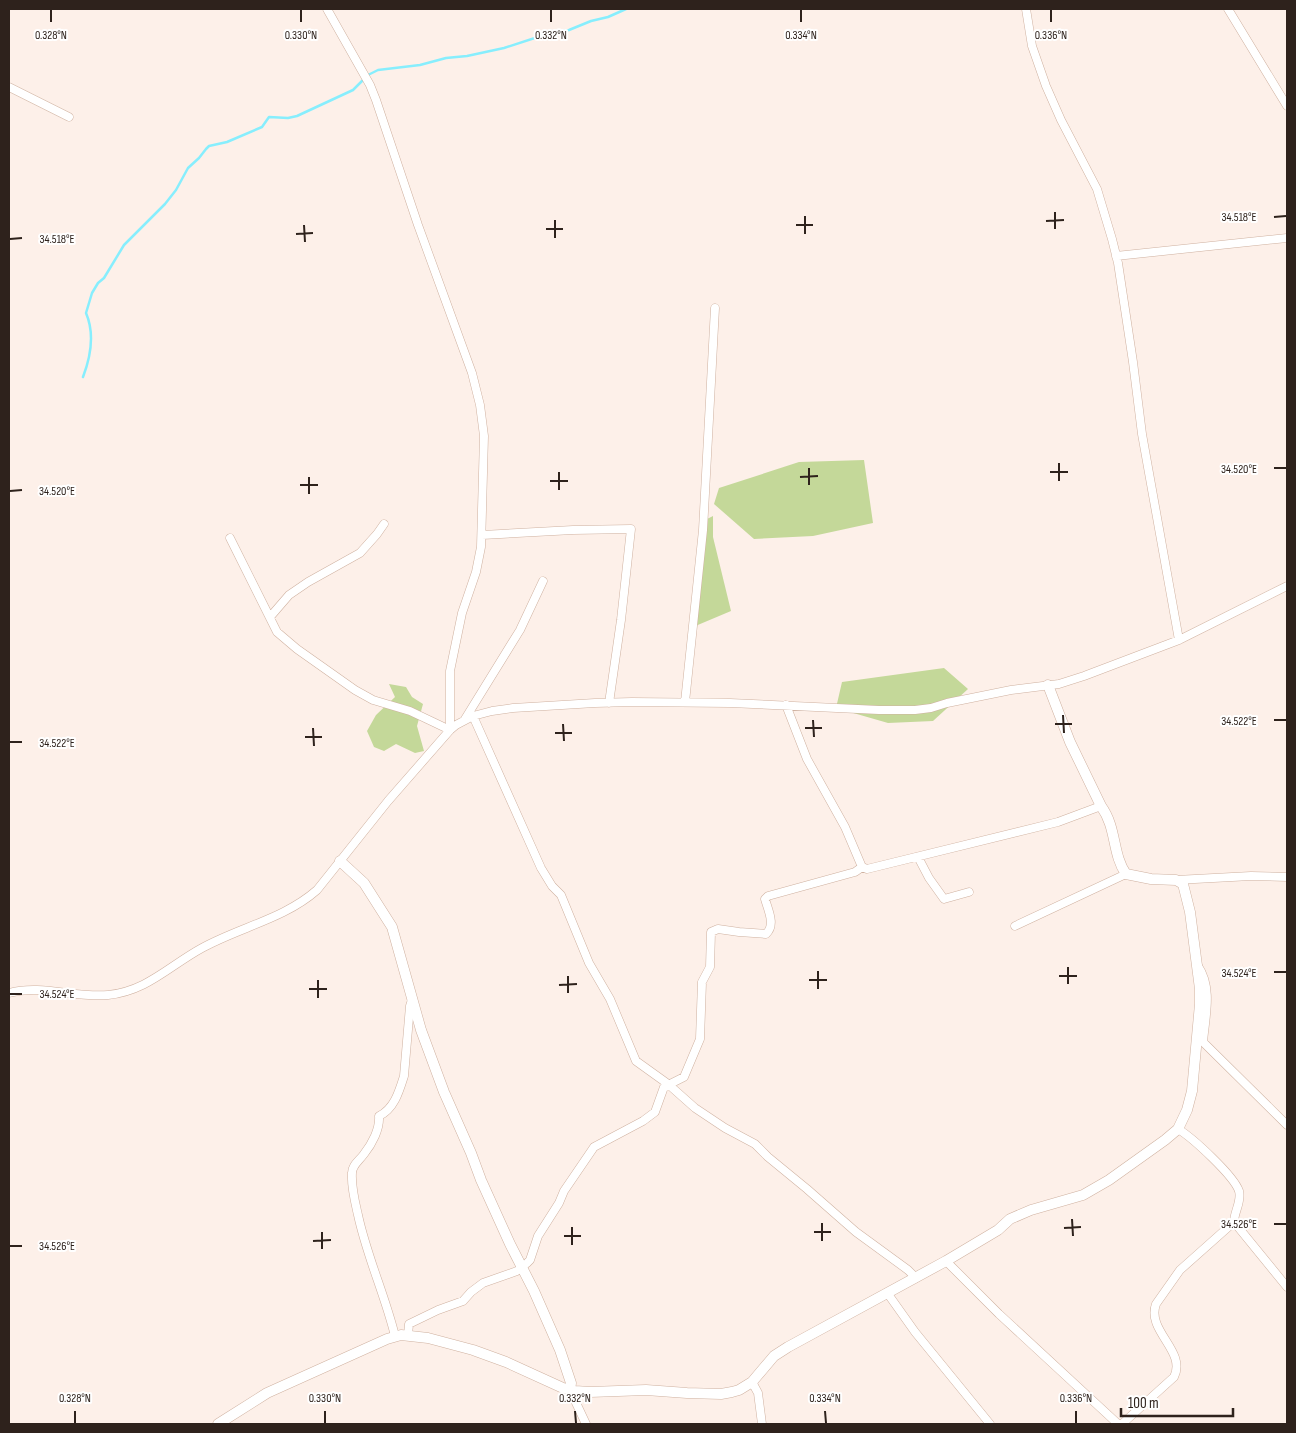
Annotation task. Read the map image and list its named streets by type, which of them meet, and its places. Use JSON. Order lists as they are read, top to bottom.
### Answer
{
  "scale_bar": "100 m",
  "coordinates": [
    "0.328°N",
    "0.330°N",
    "0.332°N",
    "0.334°N",
    "0.336°N",
    "34.518°E",
    "34.520°E",
    "34.522°E",
    "34.524°E",
    "34.526°E"
  ]
}
